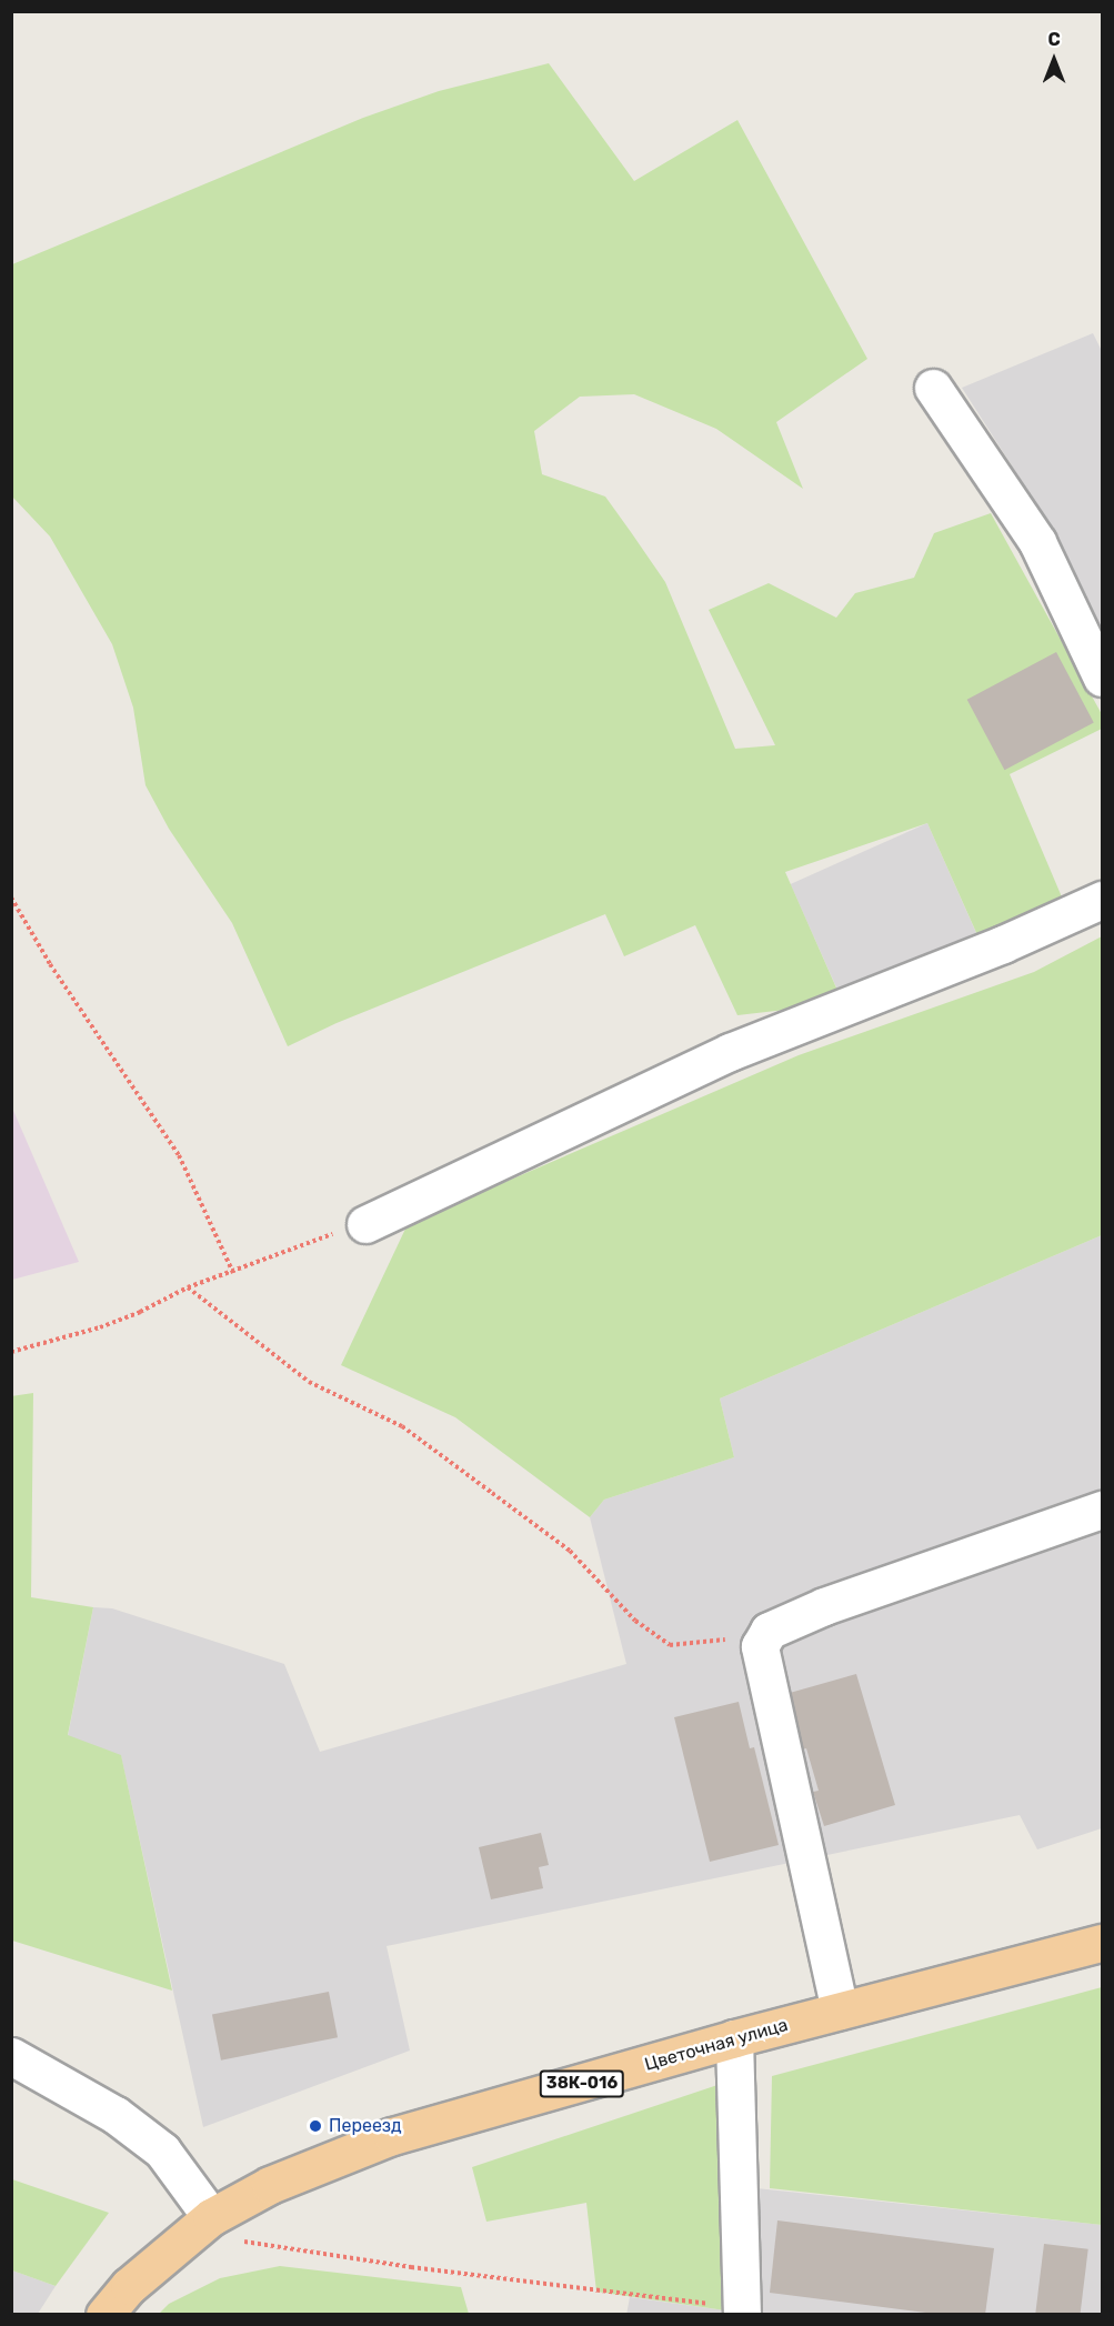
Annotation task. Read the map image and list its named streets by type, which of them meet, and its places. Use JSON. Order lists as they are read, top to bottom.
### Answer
{
  "streets": {
    "main road": ["Цветочная улица", "38К-016"]
  },
  "places": ["Переезд"],
  "north": "top"
}
